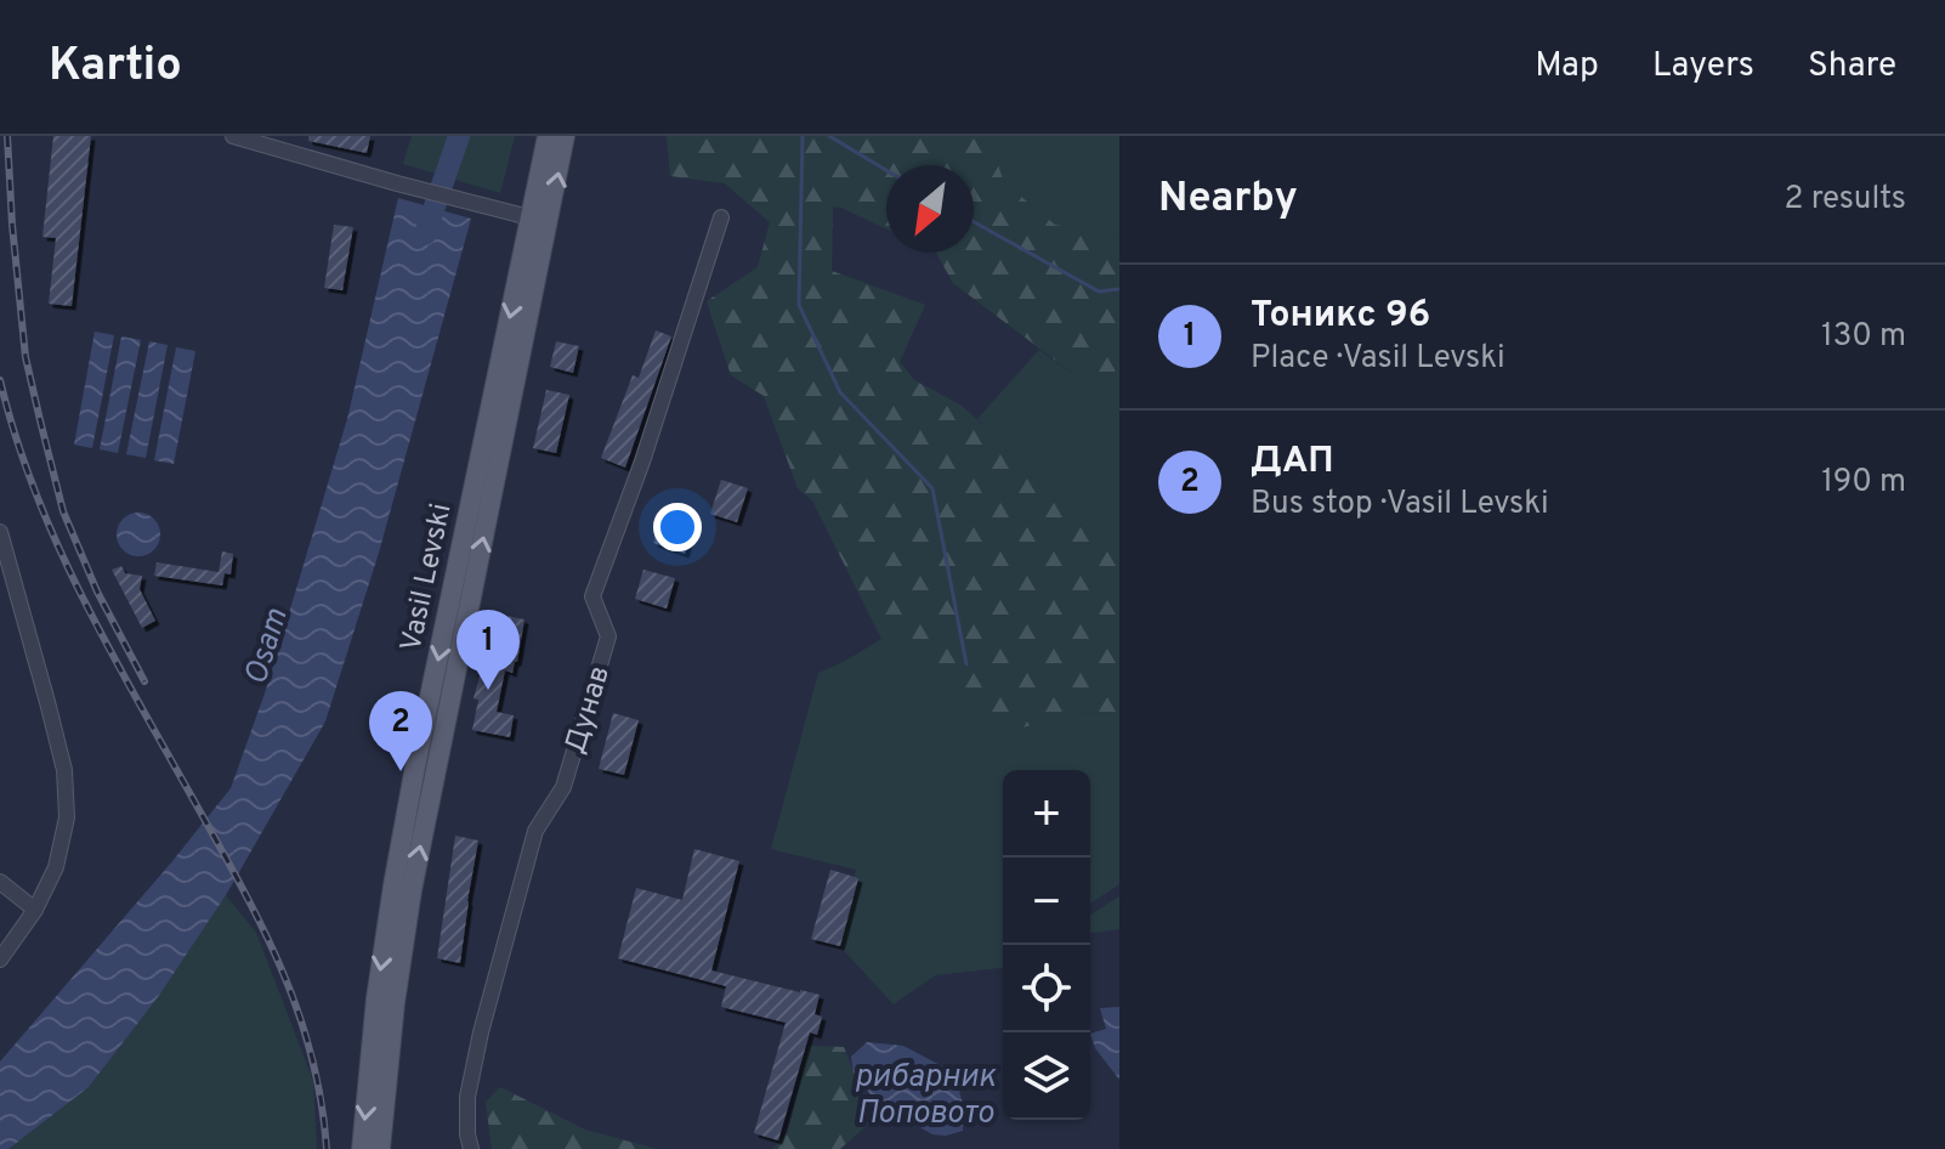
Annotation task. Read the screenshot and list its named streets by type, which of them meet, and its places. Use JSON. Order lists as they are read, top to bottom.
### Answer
{
  "streets": {
    "main road": ["Vasil Levski"],
    "street": ["Дунав"]
  },
  "water": ["Osam", "рибарник Поповото"],
  "north": "bottom left",
  "page": {
    "header": "Kartio",
    "nav": ["Map", "Layers", "Share"],
    "heading": ["Nearby", "2 results"],
    "list": [
      {
        "mark": "1",
        "name": "Тоникс 96",
        "note": "Place · Vasil Levski",
        "value": "130 m"
      },
      {
        "mark": "2",
        "name": "ДАП",
        "note": "Bus stop · Vasil Levski",
        "value": "190 m"
      }
    ],
    "pins": ["1", "2"],
    "map_buttons": ["+", "−"]
  }
}
